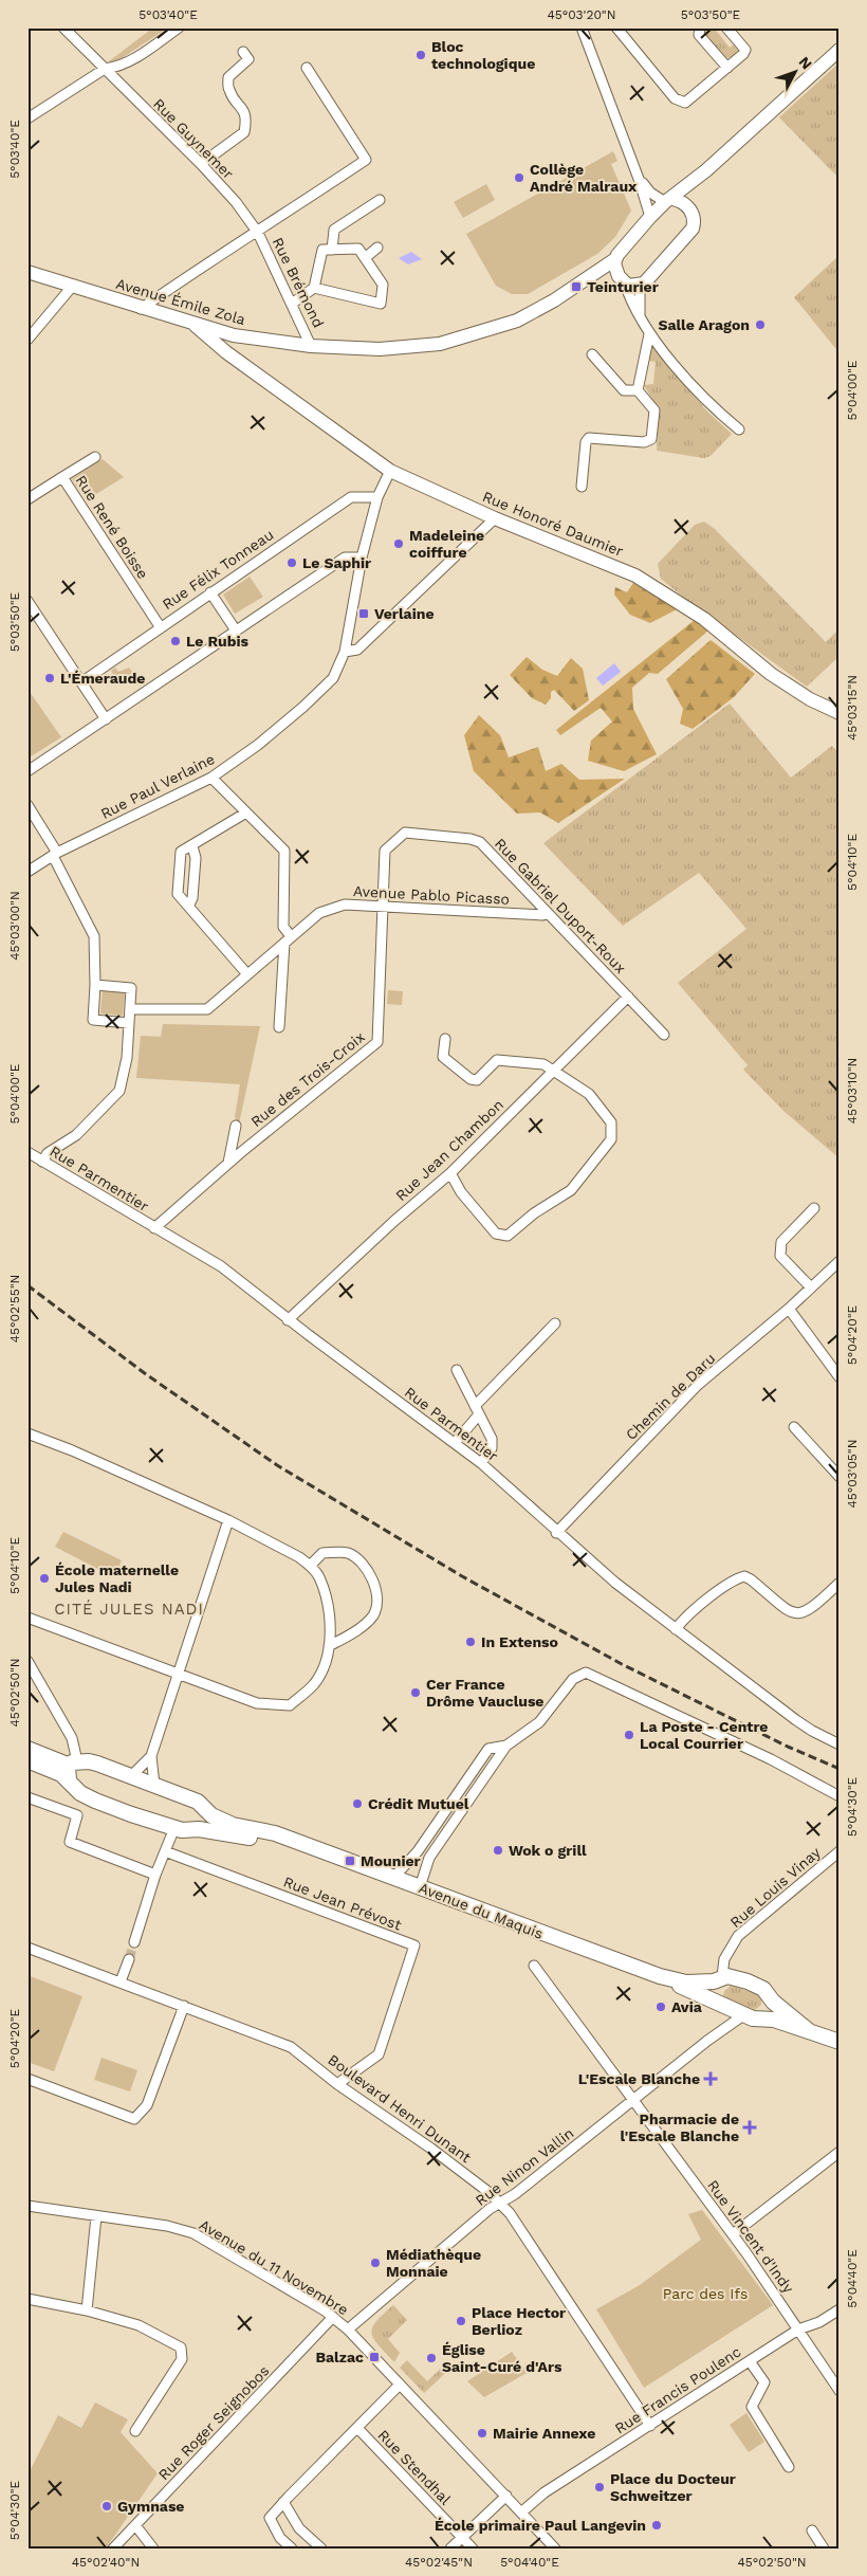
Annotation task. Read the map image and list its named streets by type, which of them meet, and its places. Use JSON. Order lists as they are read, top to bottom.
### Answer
{
  "streets": {
    "main road": ["Avenue Émile Zola", "Rue Honoré Daumier", "Avenue du Maquis"],
    "street": [
      "Rue Guynemer",
      "Rue Brémond",
      "Rue René Boisse",
      "Rue Félix Tonneau",
      "Rue Paul Verlaine",
      "Avenue Pablo Picasso",
      "Rue Gabriel Duport-Roux",
      "Rue des Trois-Croix",
      "Rue Jean Chambon",
      "Rue Parmentier",
      "Chemin de Daru",
      "Rue Louis Vinay",
      "Rue Jean Prévost",
      "Boulevard Henri Dunant",
      "Rue Ninon Vallin",
      "Rue Vincent d'Indy",
      "Avenue du 11 Novembre",
      "Rue Francis Poulenc",
      "Rue Roger Seignobos",
      "Rue Stendhal"
    ]
  },
  "crossings": [
    ["Rue Guynemer", "Rue Brémond"],
    ["Rue Brémond", "Avenue Émile Zola"],
    ["Avenue Émile Zola", "Rue Honoré Daumier"],
    ["Rue Honoré Daumier", "Rue Paul Verlaine"],
    ["Rue René Boisse", "Rue Félix Tonneau"],
    ["Rue Félix Tonneau", "Rue Paul Verlaine"],
    ["Avenue Pablo Picasso", "Rue Gabriel Duport-Roux"],
    ["Avenue Pablo Picasso", "Rue des Trois-Croix"],
    ["Rue Gabriel Duport-Roux", "Rue des Trois-Croix"],
    ["Rue Gabriel Duport-Roux", "Rue Jean Chambon"],
    ["Rue des Trois-Croix", "Rue Parmentier"],
    ["Rue Jean Chambon", "Rue Parmentier"],
    ["Rue Parmentier", "Chemin de Daru"],
    ["Rue Louis Vinay", "Avenue du Maquis"],
    ["Rue Jean Prévost", "Boulevard Henri Dunant"],
    ["Avenue du Maquis", "Rue Ninon Vallin"],
    ["Boulevard Henri Dunant", "Rue Ninon Vallin"],
    ["Boulevard Henri Dunant", "Rue Francis Poulenc"],
    ["Rue Ninon Vallin", "Rue Vincent d'Indy"],
    ["Rue Ninon Vallin", "Avenue du 11 Novembre"],
    ["Rue Vincent d'Indy", "Rue Francis Poulenc"],
    ["Avenue du 11 Novembre", "Rue Francis Poulenc"],
    ["Avenue du 11 Novembre", "Rue Roger Seignobos"]
  ],
  "districts": ["CITÉ JULES NADI"],
  "parks": ["Parc des Ifs"],
  "places": {
    "other": [
      "Bloc technologique",
      "Collège André Malraux",
      "Salle Aragon",
      "Madeleine coiffure",
      "Le Saphir",
      "Le Rubis",
      "L'Émeraude",
      "École maternelle Jules Nadi",
      "In Extenso",
      "Cer France Drôme Vaucluse",
      "La Poste - Centre Local Courrier",
      "Crédit Mutuel",
      "Wok o grill",
      "Avia",
      "Médiathèque Monnaie",
      "Place Hector Berlioz",
      "Église Saint-Curé d'Ars",
      "Mairie Annexe",
      "Place du Docteur Schweitzer",
      "Gymnase",
      "École primaire Paul Langevin"
    ],
    "transit": [
      "Teinturier",
      "Verlaine",
      "Mounier",
      "Balzac"
    ],
    "health": ["L'Escale Blanche", "Pharmacie de l'Escale Blanche"]
  },
  "north": "top right",
  "coordinates": [
    "5°03'40\"E",
    "45°03'20\"N",
    "5°03'50\"E",
    "5°04'00\"E",
    "45°03'15\"N",
    "5°04'10\"E",
    "45°03'00\"N",
    "45°03'10\"N",
    "45°02'55\"N",
    "5°04'20\"E",
    "45°03'05\"N",
    "45°02'50\"N",
    "5°04'30\"E",
    "5°04'40\"E",
    "45°02'40\"N",
    "45°02'45\"N"
  ]
}
